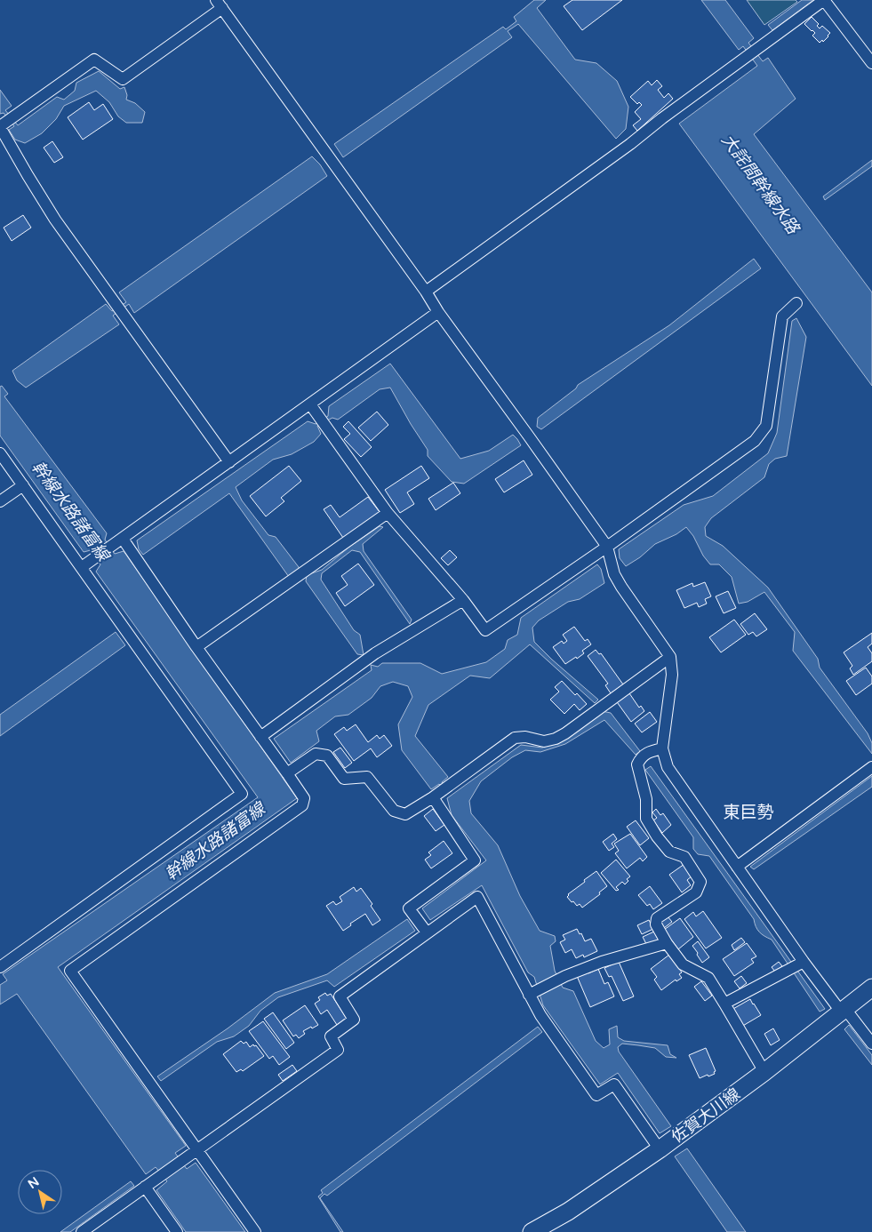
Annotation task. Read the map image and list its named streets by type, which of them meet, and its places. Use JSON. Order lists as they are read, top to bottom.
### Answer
{
  "streets": {
    "main road": ["佐賀大川線"]
  },
  "districts": ["東巨勢"],
  "water": ["大詫間幹線水路", "幹線水路諸富線"],
  "north": "top left"
}
